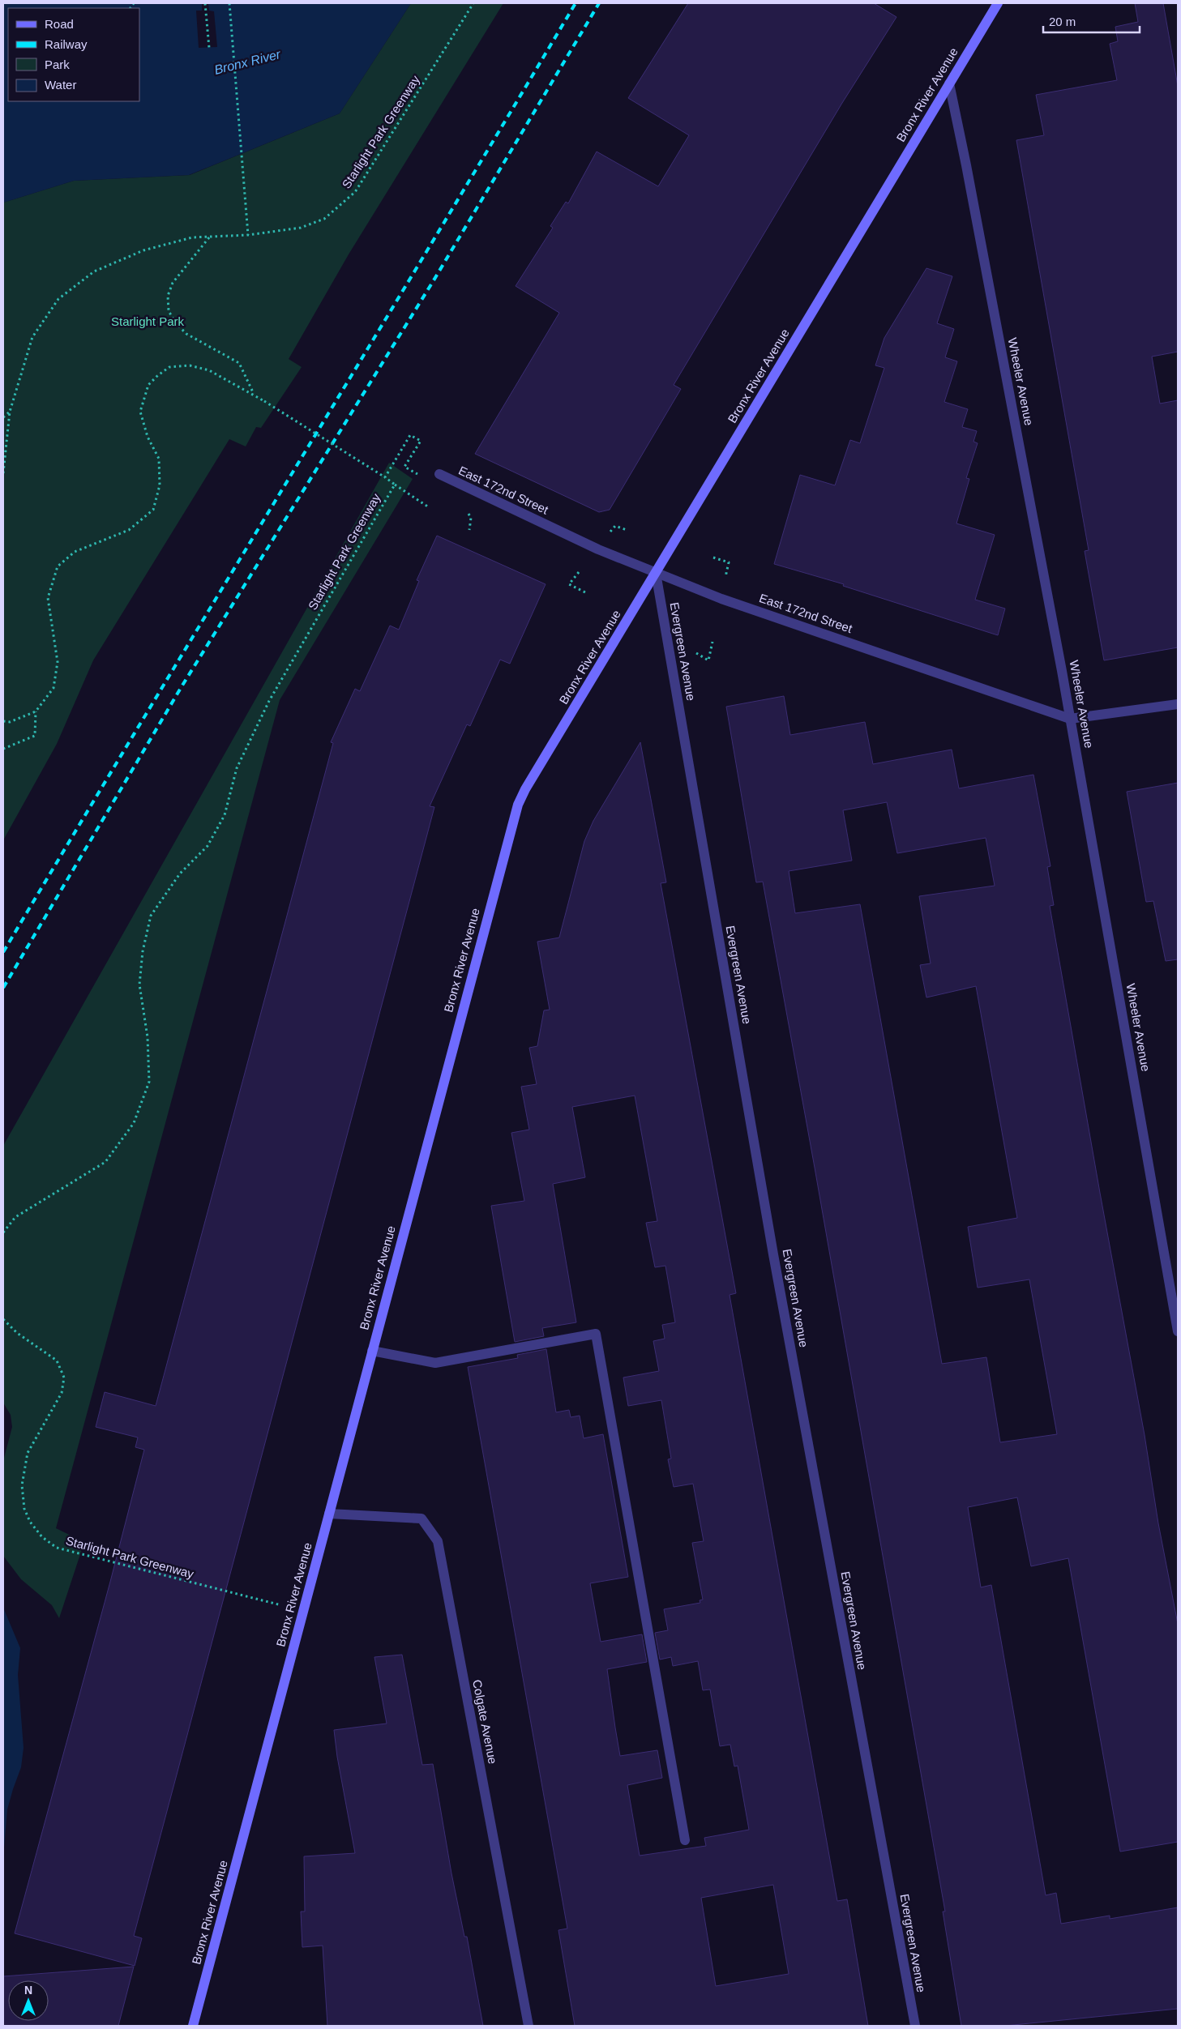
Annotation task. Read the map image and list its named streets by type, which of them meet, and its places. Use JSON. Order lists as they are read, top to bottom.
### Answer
{
  "streets": {
    "main road": ["Bronx River Avenue"],
    "street": [
      "Wheeler Avenue",
      "East 172nd Street",
      "Evergreen Avenue",
      "Colgate Avenue"
    ],
    "path": ["Starlight Park Greenway"]
  },
  "crossings": [
    ["Bronx River Avenue", "Starlight Park Greenway"],
    ["Bronx River Avenue", "Wheeler Avenue"],
    ["Bronx River Avenue", "East 172nd Street"],
    ["Bronx River Avenue", "Evergreen Avenue"],
    ["Bronx River Avenue", "Colgate Avenue"],
    ["Wheeler Avenue", "East 172nd Street"],
    ["East 172nd Street", "Evergreen Avenue"]
  ],
  "water": ["Bronx River"],
  "parks": ["Starlight Park"],
  "legend": [
    "Road",
    "Railway",
    "Park",
    "Water"
  ],
  "scale_bar": "20 m",
  "north": "top"
}
